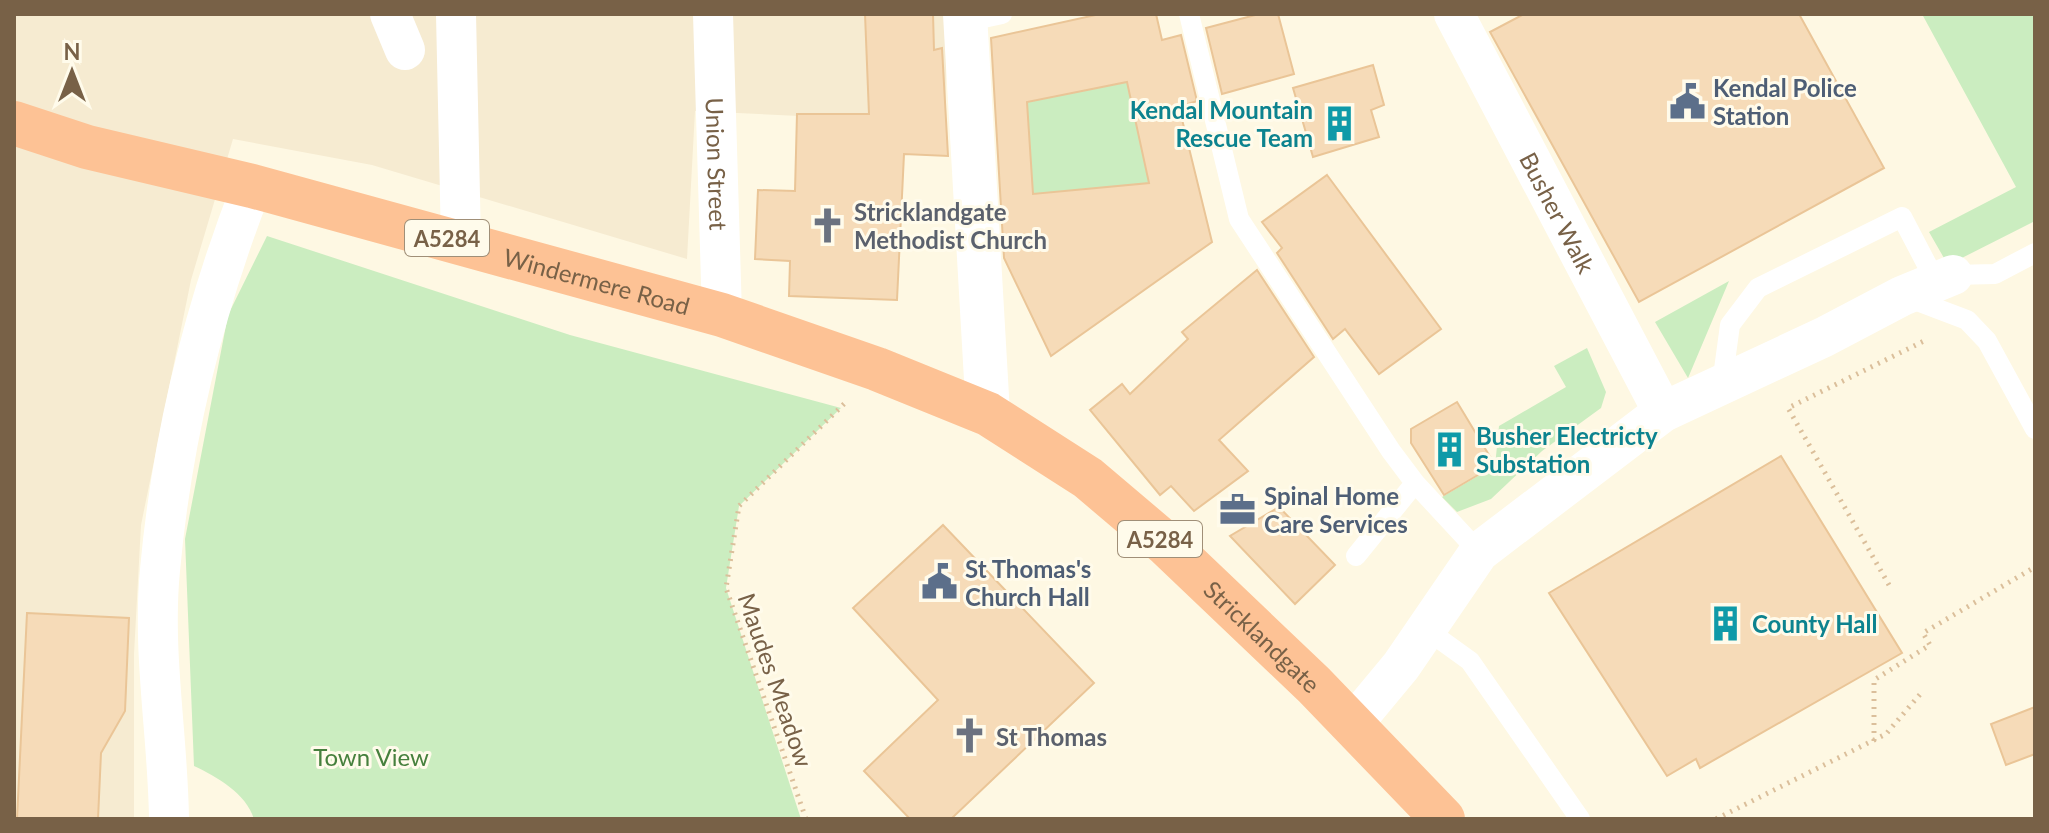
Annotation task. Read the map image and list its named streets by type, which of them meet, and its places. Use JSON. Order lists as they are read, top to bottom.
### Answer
{
  "streets": {
    "highway": ["A5284", "Windermere Road", "Stricklandgate"],
    "street": ["Union Street", "Busher Walk"],
    "path": ["Maudes Meadow"]
  },
  "crossings": [
    ["Union Street", "Windermere Road"],
    ["Windermere Road", "Stricklandgate"],
    ["Windermere Road", "Maudes Meadow"]
  ],
  "parks": ["Town View"],
  "places": {
    "public building": ["Kendal Police Station", "St Thomas's Church Hall"],
    "building": ["Kendal Mountain Rescue Team", "Busher Electricty Substation", "County Hall"],
    "church": ["Stricklandgate Methodist Church", "St Thomas"],
    "office": ["Spinal Home Care Services"]
  },
  "north": "top"
}
